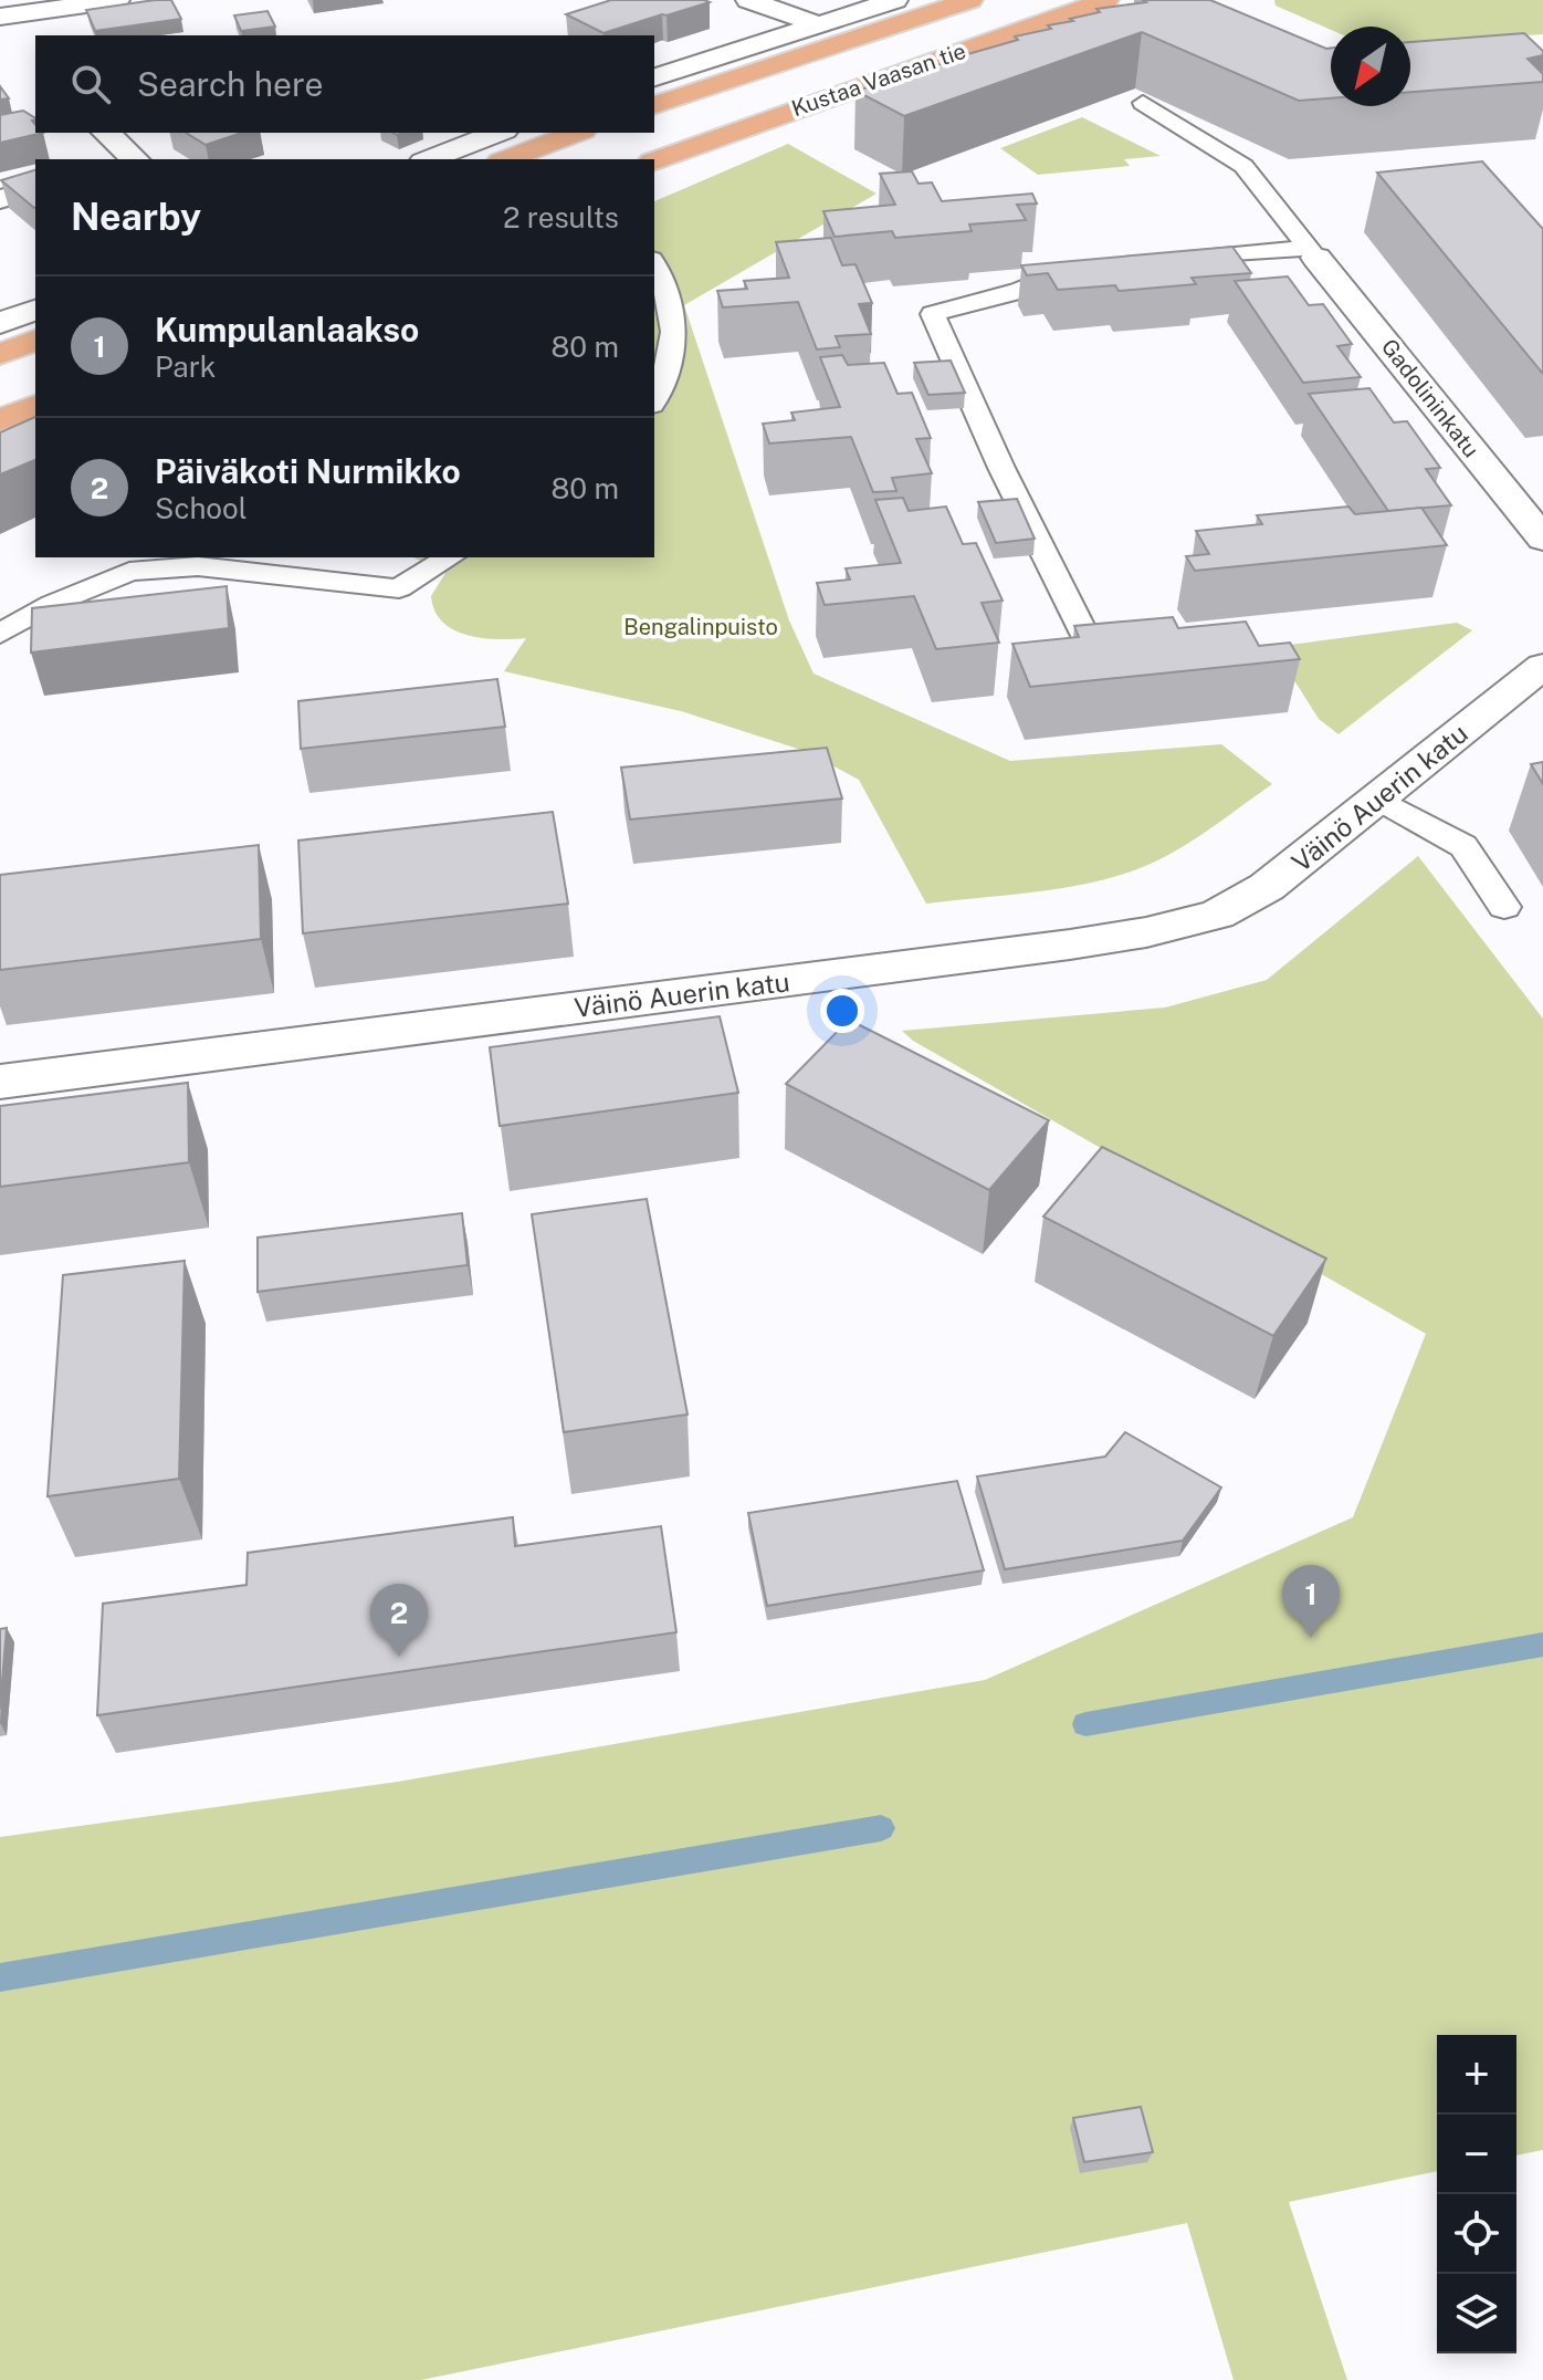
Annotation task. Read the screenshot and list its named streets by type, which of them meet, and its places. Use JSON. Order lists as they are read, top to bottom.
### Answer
{
  "streets": {
    "main road": ["Kustaa Vaasan tie"],
    "street": ["Gadolininkatu", "Väinö Auerin katu"]
  },
  "parks": ["Bengalinpuisto"],
  "north": "bottom left",
  "page": {
    "search": "Search here",
    "heading": ["Nearby", "2 results"],
    "list": [
      {
        "mark": "1",
        "name": "Kumpulanlaakso",
        "note": "Park",
        "value": "80 m"
      },
      {
        "mark": "2",
        "name": "Päiväkoti Nurmikko",
        "note": "School",
        "value": "80 m"
      }
    ],
    "pins": ["1", "2"],
    "map_buttons": ["+", "−"]
  }
}
